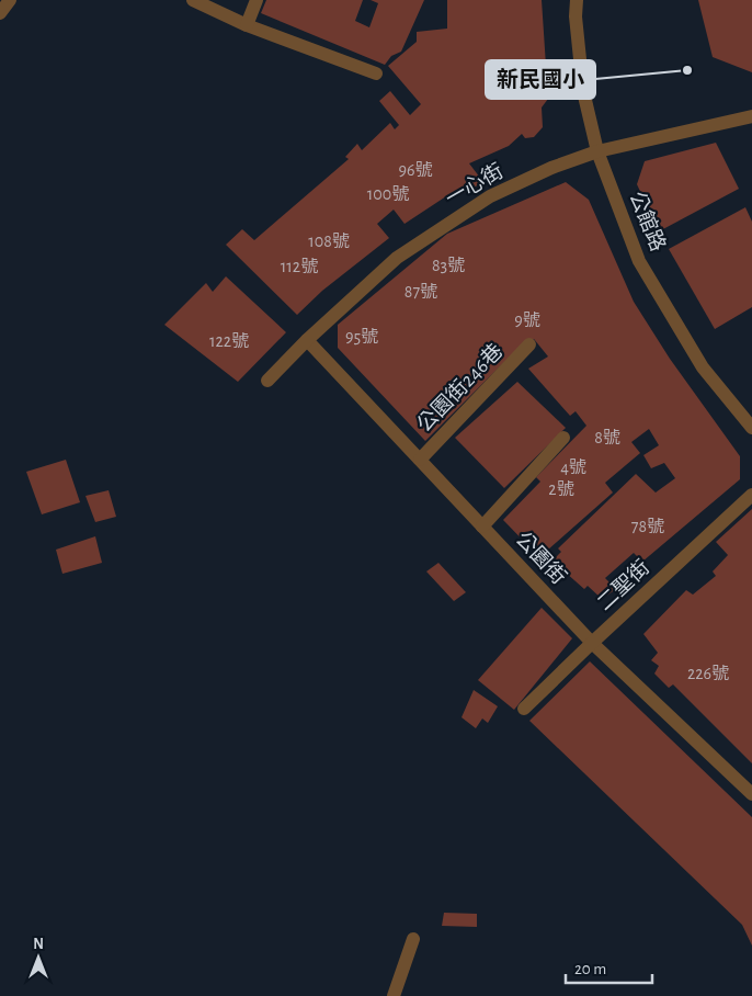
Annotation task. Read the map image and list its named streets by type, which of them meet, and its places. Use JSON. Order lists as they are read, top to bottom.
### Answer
{
  "streets": {
    "street": [
      "一心街",
      "公館路",
      "公園街246巷",
      "公園街",
      "二聖街"
    ]
  },
  "crossings": [
    ["一心街", "公館路"],
    ["一心街", "公園街"],
    ["公園街246巷", "公園街"],
    ["公園街", "二聖街"]
  ],
  "places": ["新民國小"],
  "house_numbers": [
    "96號",
    "100號",
    "108號",
    "83號",
    "112號",
    "87號",
    "9號",
    "95號",
    "122號",
    "8號",
    "4號",
    "2號",
    "78號",
    "226號"
  ],
  "scale_bar": "20 m",
  "north": "top"
}
